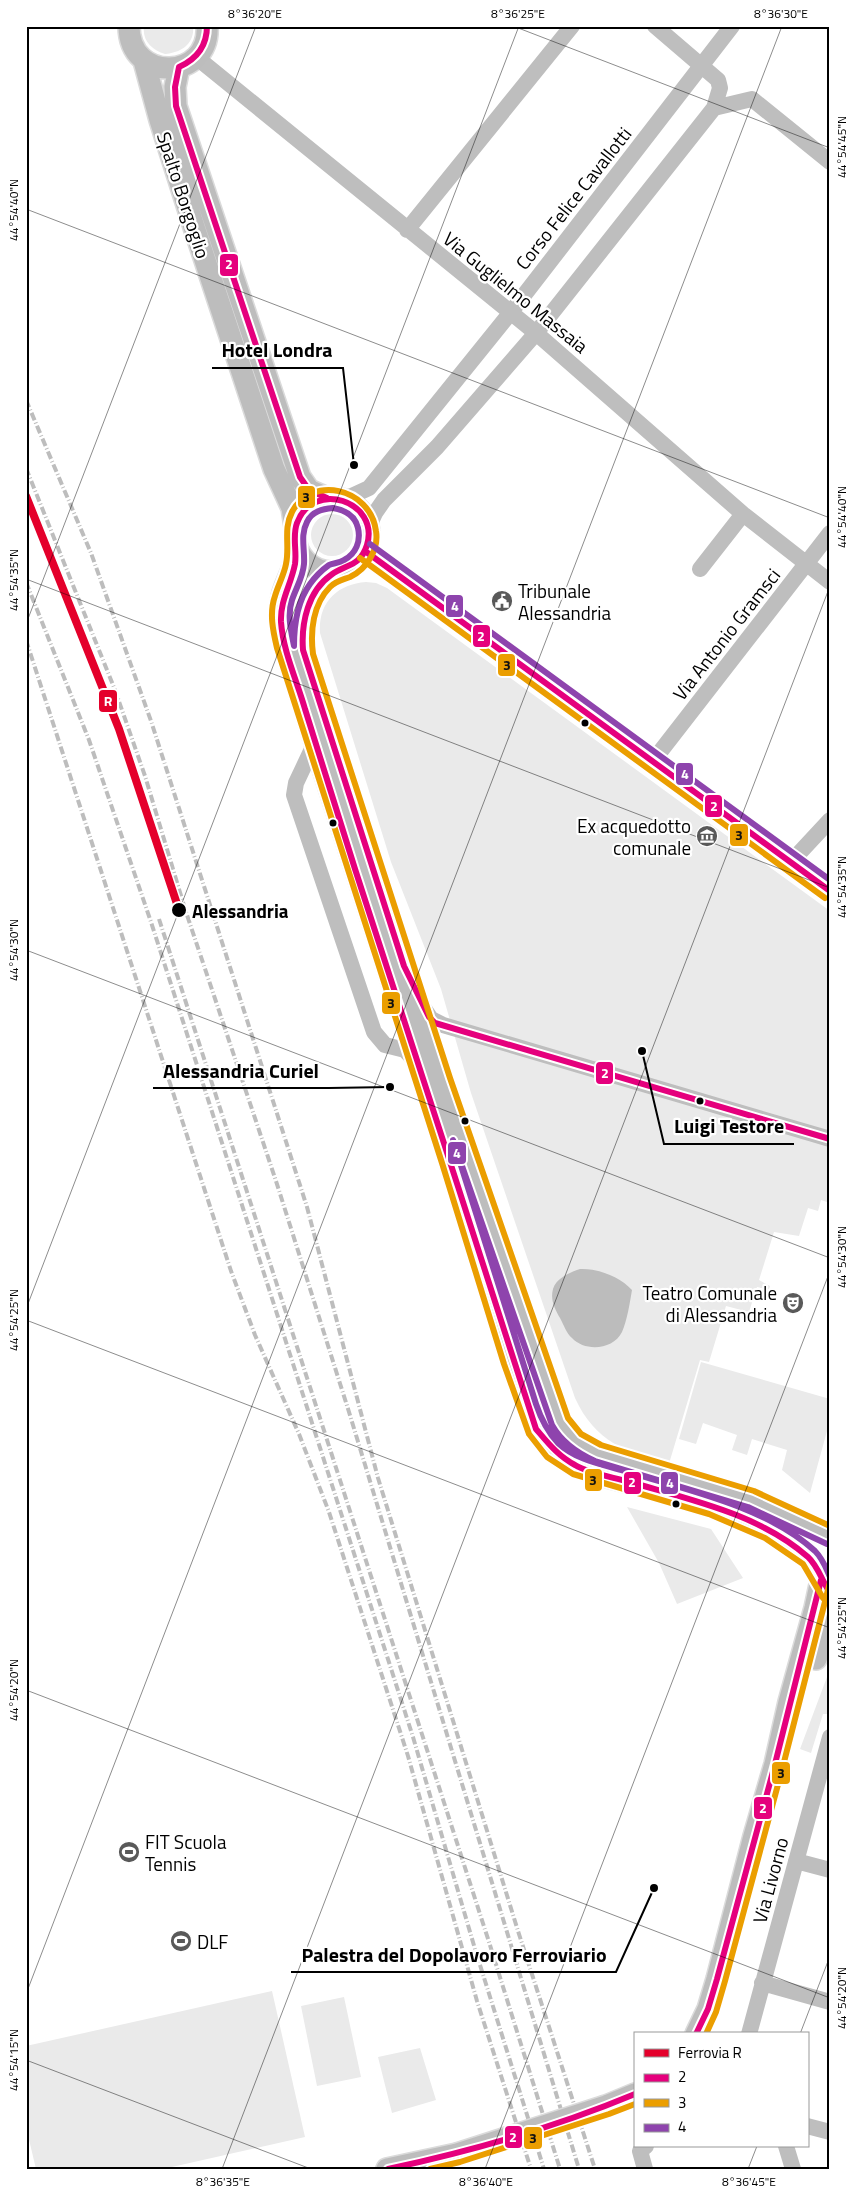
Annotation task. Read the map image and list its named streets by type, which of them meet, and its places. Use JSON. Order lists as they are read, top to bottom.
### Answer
{
  "streets": {
    "main road": ["Spalto Borgoglio"],
    "street": [
      "Corso Felice Cavallotti",
      "Via Guglielmo Massaia",
      "Via Antonio Gramsci",
      "Via Livorno"
    ]
  },
  "crossings": [
    ["Spalto Borgoglio", "Corso Felice Cavallotti"],
    ["Spalto Borgoglio", "Via Guglielmo Massaia"],
    ["Corso Felice Cavallotti", "Via Guglielmo Massaia"],
    ["Via Guglielmo Massaia", "Via Antonio Gramsci"]
  ],
  "places": {
    "other": [
      "Hotel Londra",
      "Alessandria",
      "Luigi Testore",
      "Alessandria Curiel",
      "Palestra del Dopolavoro Ferroviario"
    ],
    "public building": ["Tribunale Alessandria"],
    "museum": ["Ex acquedotto comunale"],
    "theatre": ["Teatro Comunale di Alessandria"],
    "sports": ["FIT Scuola Tennis", "DLF"]
  },
  "lines": [
    "transit line 2",
    "transit line 3",
    "rail line R",
    "transit line 4"
  ],
  "legend": [
    "Ferrovia R",
    "2",
    "3",
    "4"
  ],
  "coordinates": [
    "8°36'20\"E",
    "8°36'25\"E",
    "8°36'30\"E",
    "44°54'45\"N",
    "44°54'40\"N",
    "44°54'35\"N",
    "44°54'30\"N",
    "44°54'25\"N",
    "44°54'20\"N",
    "44°54'15\"N",
    "8°36'35\"E",
    "8°36'40\"E",
    "8°36'45\"E"
  ]
}
